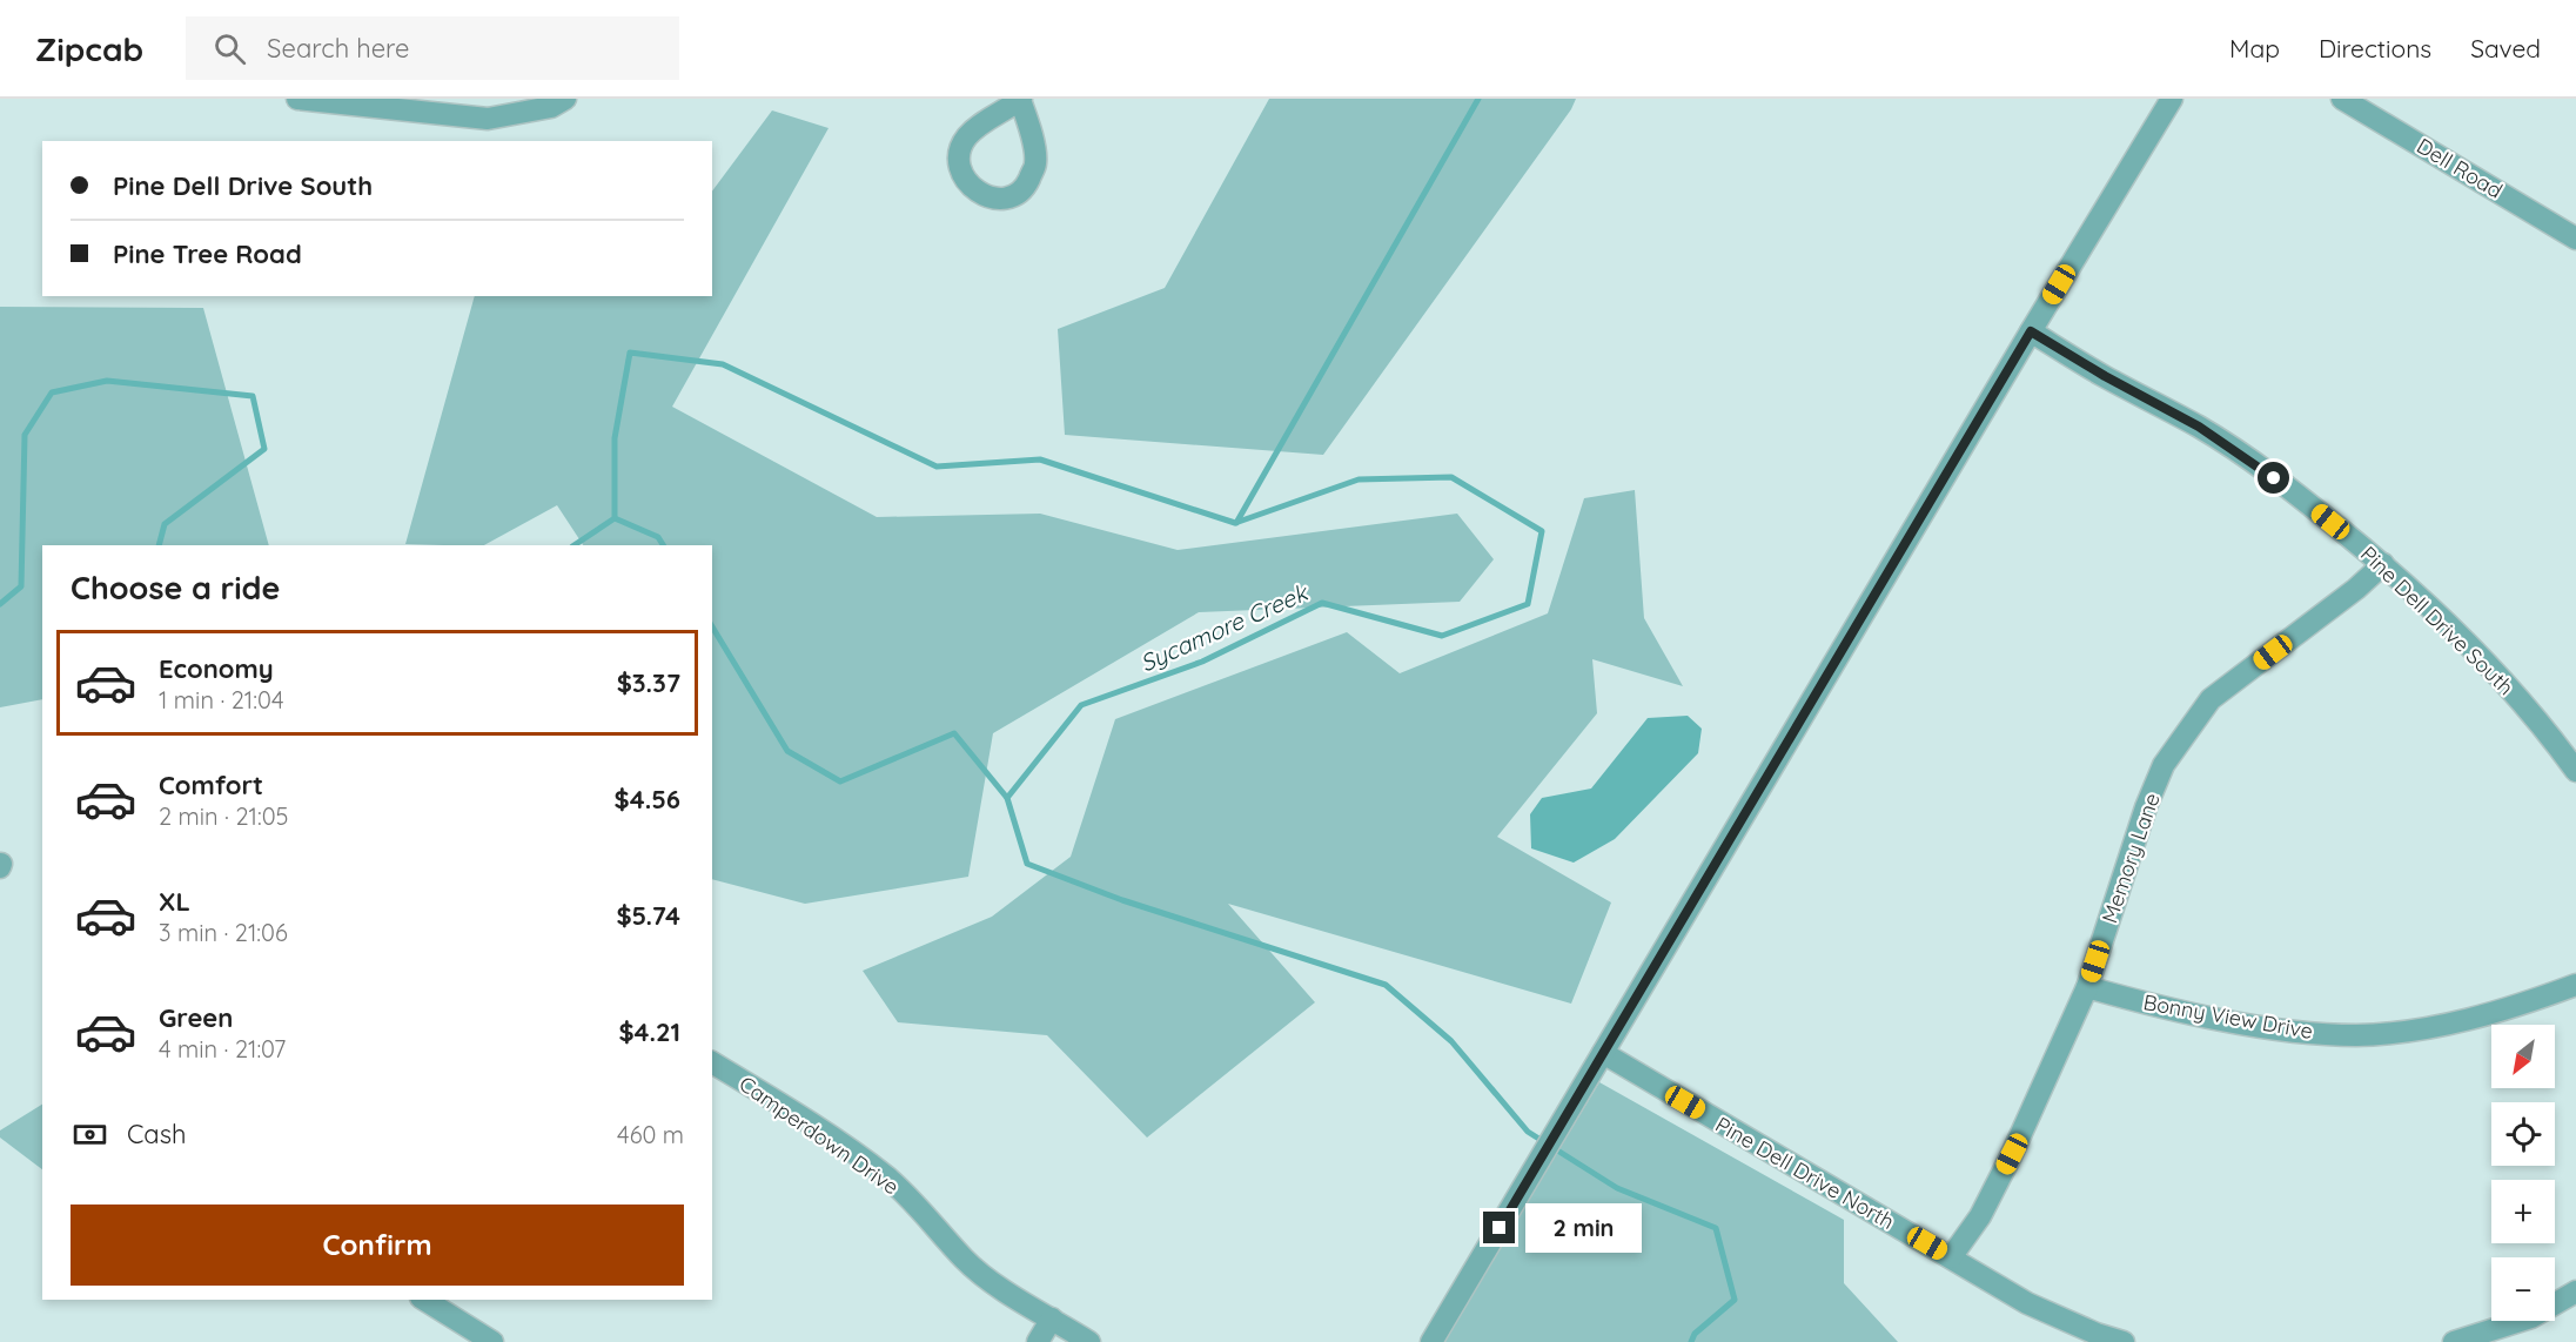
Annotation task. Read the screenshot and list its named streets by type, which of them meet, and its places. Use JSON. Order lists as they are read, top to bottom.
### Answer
{
  "streets": {
    "street": [
      "Dell Road",
      "Pine Dell Drive South",
      "Memory Lane",
      "Bonny View Drive",
      "Camperdown Drive",
      "Pine Dell Drive North"
    ]
  },
  "crossings": [
    ["Pine Dell Drive South", "Memory Lane"],
    ["Memory Lane", "Bonny View Drive"],
    ["Memory Lane", "Pine Dell Drive North"]
  ],
  "water": ["Sycamore Creek"],
  "north": "bottom left",
  "page": {
    "header": "Zipcab",
    "search": "Search here",
    "nav": ["Map", "Directions", "Saved"],
    "banner": ["Pine Dell Drive South", "Pine Tree Road"],
    "heading": "Choose a ride",
    "list": [
      {
        "name": "Economy",
        "note": "1 min · 21:04",
        "value": "$3.37"
      },
      {
        "name": "Comfort",
        "note": "2 min · 21:05",
        "value": "$4.56"
      },
      {
        "name": "XL",
        "note": "3 min · 21:06",
        "value": "$5.74"
      },
      {
        "name": "Green",
        "note": "4 min · 21:07",
        "value": "$4.21"
      }
    ],
    "map_buttons": ["+", "−"],
    "pay": ["Cash", "460 m"],
    "buttons": "Confirm",
    "bubble": "2 min"
  }
}
